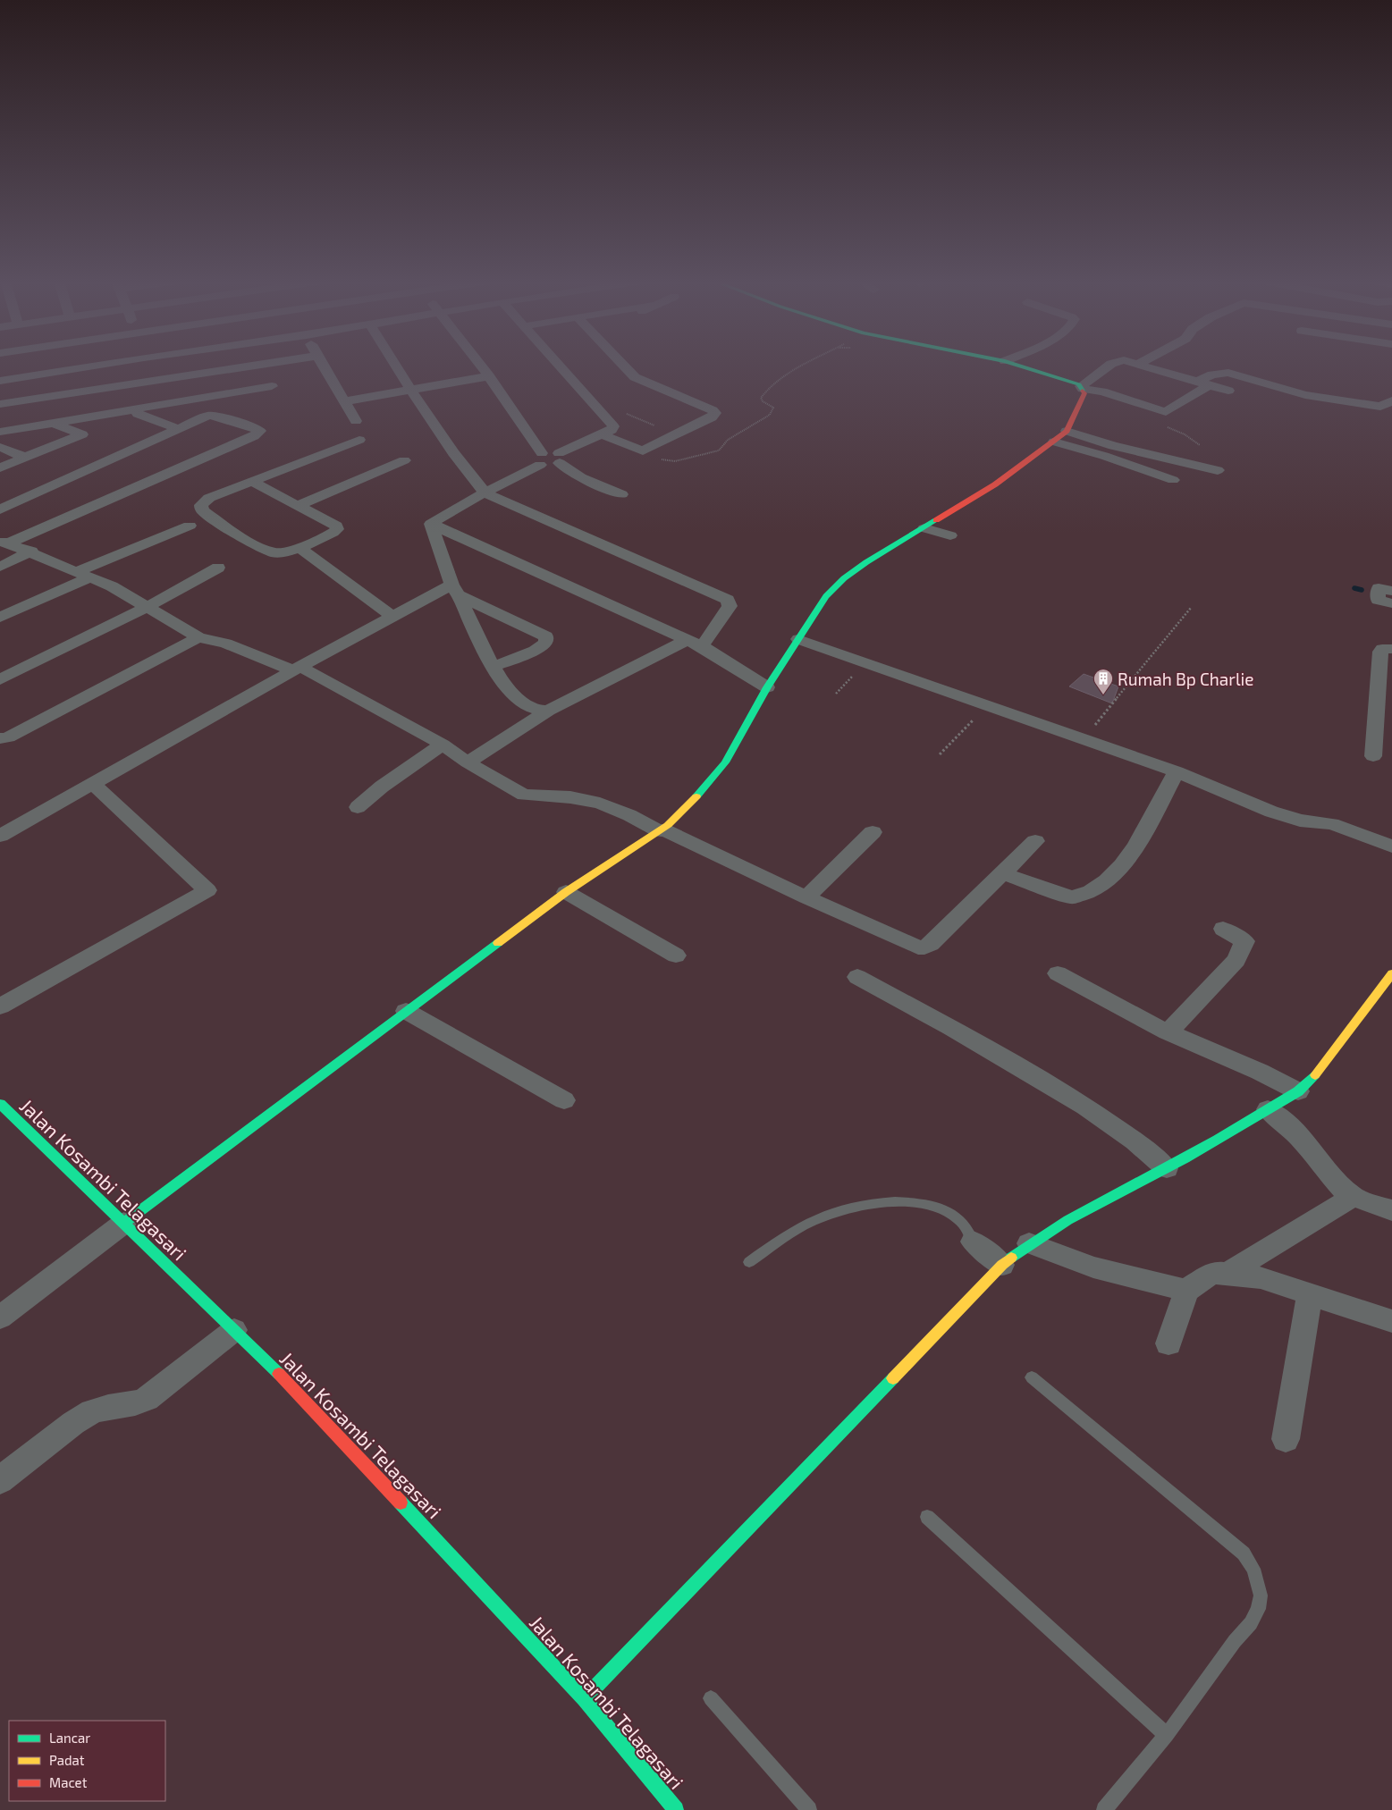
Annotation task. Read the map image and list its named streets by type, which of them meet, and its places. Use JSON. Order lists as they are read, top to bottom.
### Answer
{
  "streets": {
    "street": ["Jalan Kosambi Telagasari"]
  },
  "places": {
    "building": ["Rumah Bp Charlie"]
  },
  "legend": ["Lancar", "Padat", "Macet"]
}
